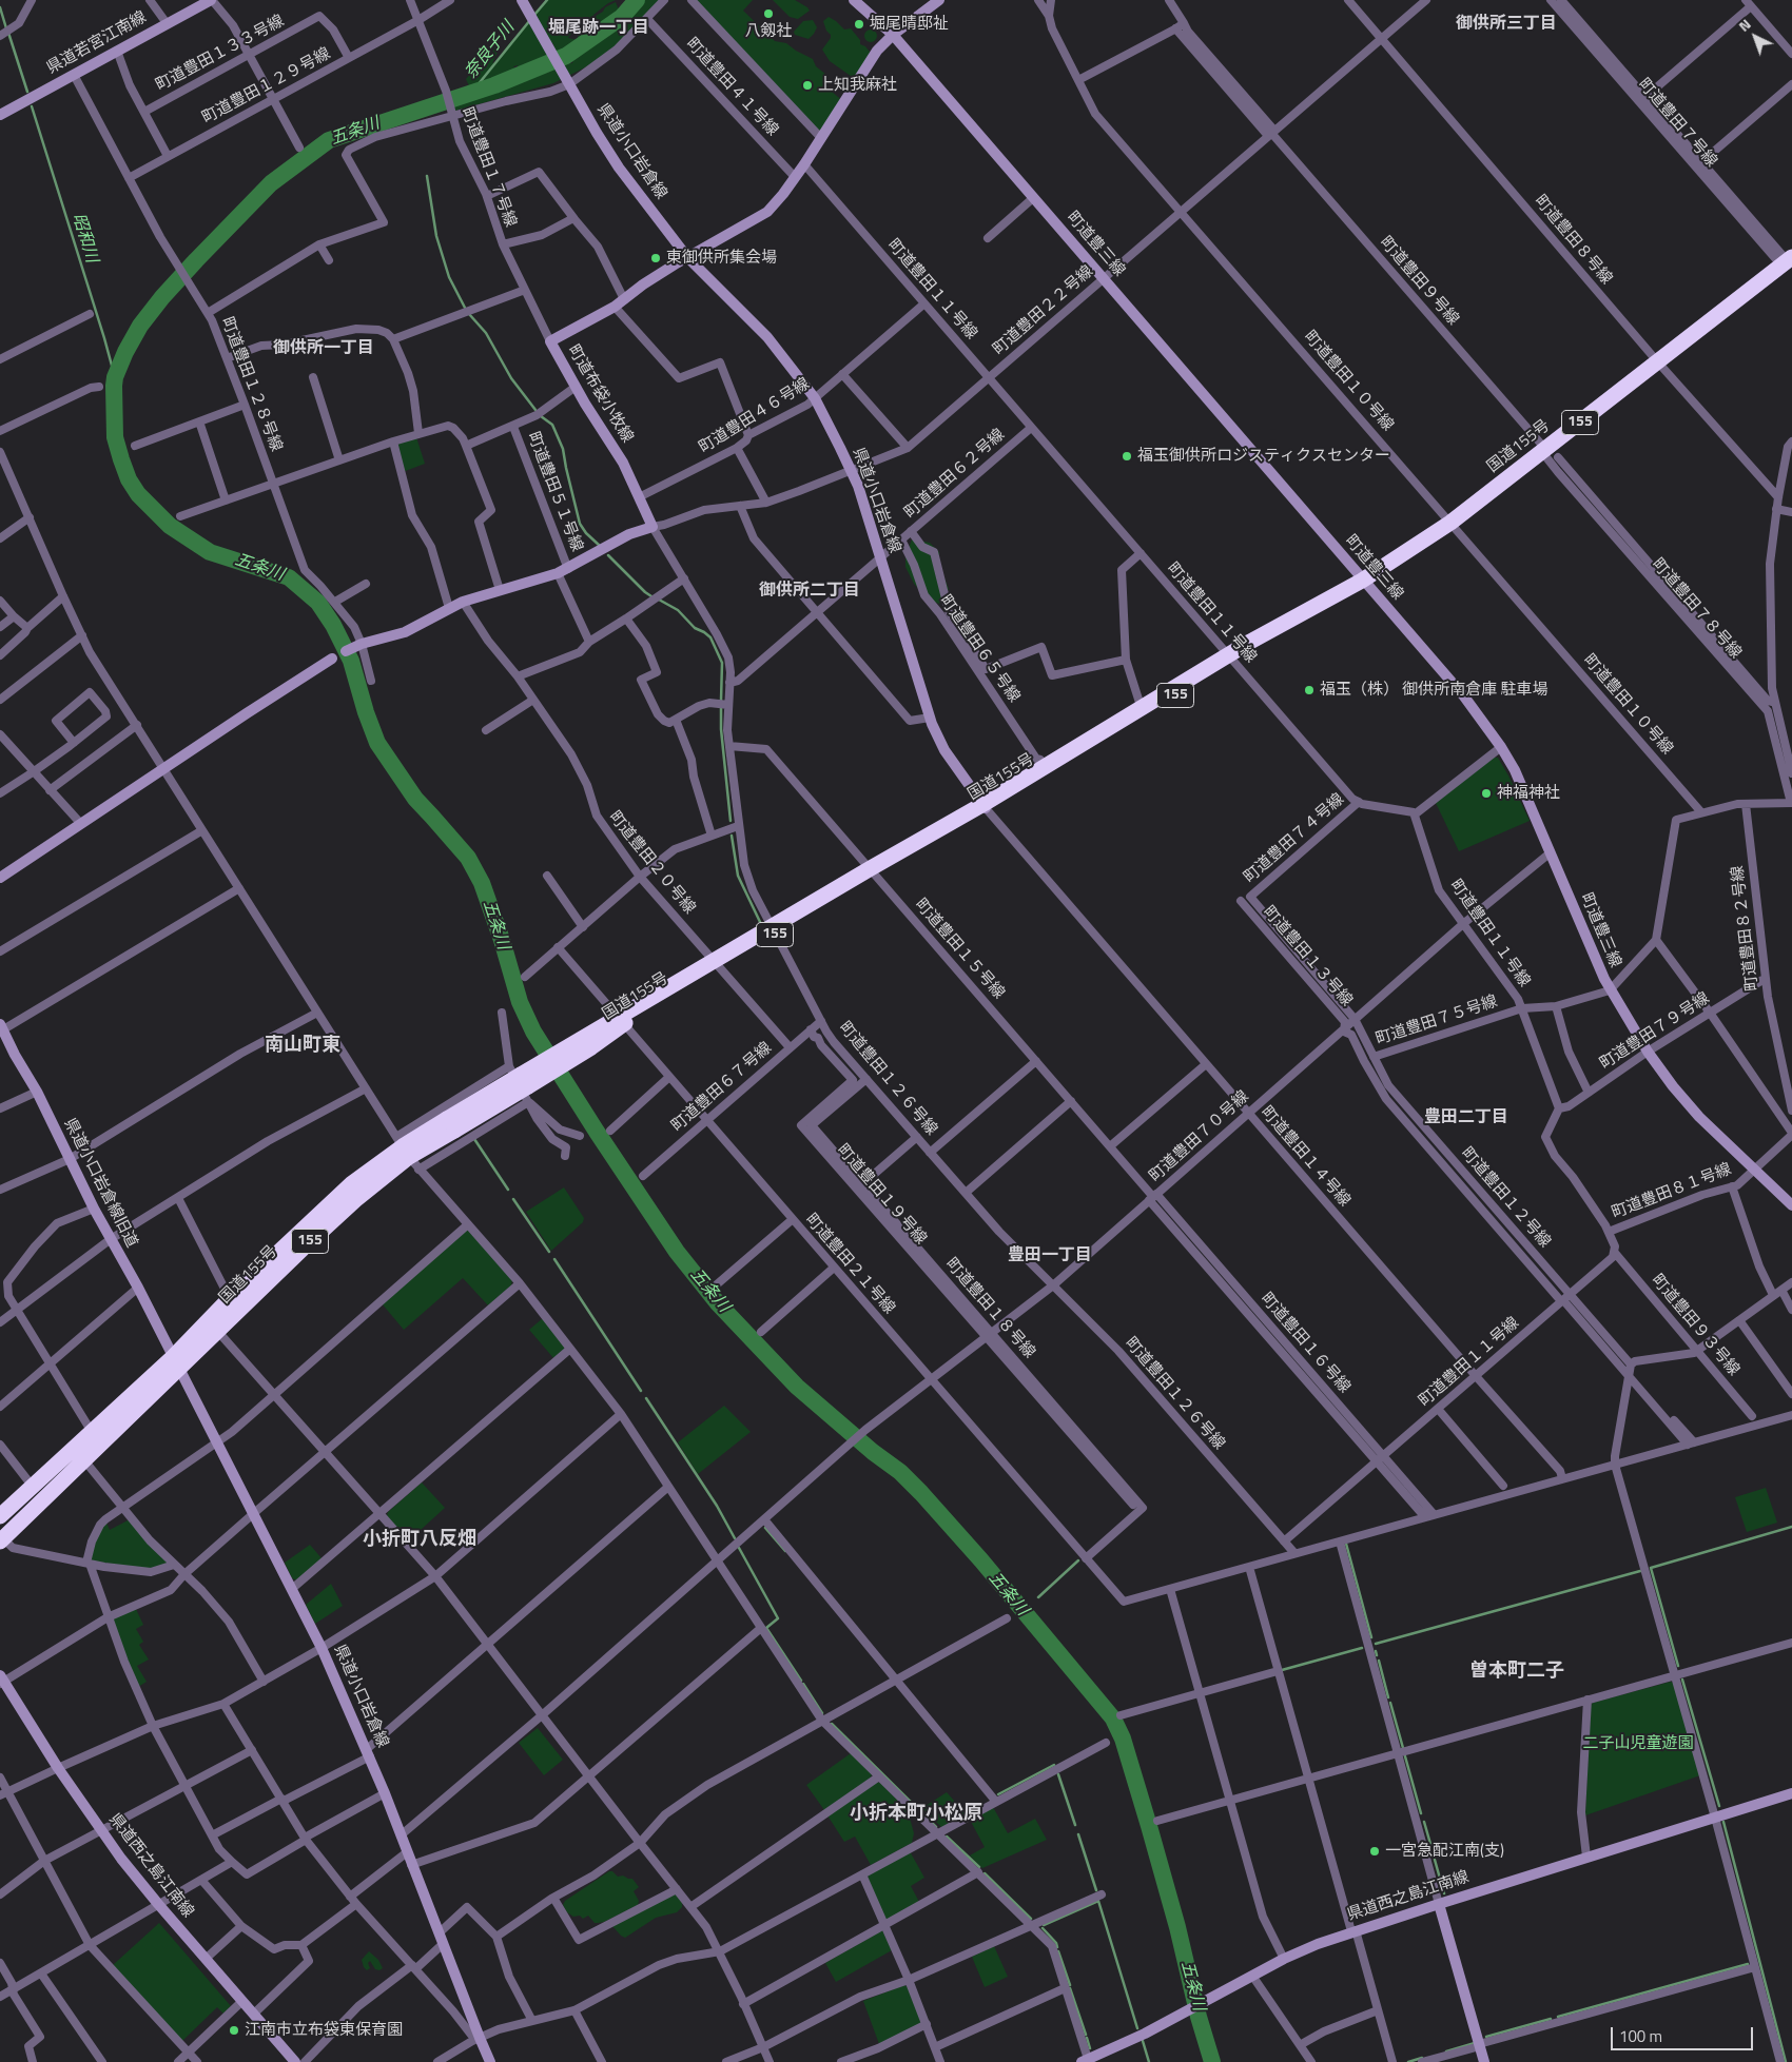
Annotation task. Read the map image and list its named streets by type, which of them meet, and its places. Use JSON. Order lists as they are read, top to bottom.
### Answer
{
  "streets": {
    "highway": ["155", "国道155号"],
    "street": [
      "県道若宮江南線",
      "町道豊田１３３号線",
      "町道豊田１２９号線",
      "町道豊田４１号線",
      "町道豊田７号線",
      "県道小口岩倉線",
      "町道豊田１７号線",
      "町道豊田８号線",
      "町道豊三線",
      "町道豊田９号線",
      "町道豊田１１号線",
      "町道豊田２２号線",
      "町道豊田１０号線",
      "町道豊田１２８号線",
      "町道布袋小牧線",
      "町道豊田４６号線",
      "町道豊田６２号線",
      "町道豊田５１号線",
      "町道豊田７８号線",
      "町道豊田６５号線",
      "町道豊田７４号線",
      "町道豊田２０号線",
      "町道豊田８２号線",
      "町道豊田１５号線",
      "町道豊田１３号線",
      "町道豊田７５号線",
      "町道豊田７９号線",
      "町道豊田１２６号線",
      "町道豊田６７号線",
      "町道豊田７０号線",
      "町道豊田１４号線",
      "県道小口岩倉線旧道",
      "町道豊田８１号線",
      "町道豊田１９号線",
      "町道豊田１２号線",
      "町道豊田２１号線",
      "町道豊田１８号線",
      "町道豊田９３号線",
      "県道西之島江南線"
    ]
  },
  "crossings": [
    ["県道若宮江南線", "町道豊田１２８号線"],
    ["町道豊田１３３号線", "町道豊田１２９号線"],
    ["町道豊田１２９号線", "町道豊田１７号線"],
    ["町道豊田１２９号線", "町道豊田１２８号線"],
    ["町道豊田４１号線", "町道布袋小牧線"],
    ["町道豊田７号線", "国道155号"],
    ["県道小口岩倉線", "町道豊田２２号線"],
    ["県道小口岩倉線", "町道布袋小牧線"],
    ["県道小口岩倉線", "町道豊田４６号線"],
    ["県道小口岩倉線", "国道155号"],
    ["県道小口岩倉線", "町道豊田６２号線"],
    ["県道小口岩倉線", "町道豊田７０号線"],
    ["県道小口岩倉線", "町道豊田１４号線"],
    ["県道小口岩倉線", "県道小口岩倉線旧道"],
    ["町道豊田１７号線", "町道布袋小牧線"],
    ["町道豊田８号線", "町道豊田２２号線"],
    ["町道豊田８号線", "国道155号"],
    ["町道豊三線", "町道豊田２２号線"],
    ["町道豊三線", "町道布袋小牧線"],
    ["町道豊三線", "国道155号"],
    ["町道豊三線", "町道豊田７５号線"],
    ["町道豊三線", "町道豊田７９号線"],
    ["町道豊三線", "町道豊田７０号線"],
    ["町道豊三線", "町道豊田８１号線"],
    ["町道豊田９号線", "町道豊田２２号線"],
    ["町道豊田９号線", "国道155号"],
    ["町道豊田９号線", "町道豊田７８号線"],
    ["町道豊田１１号線", "町道豊田２２号線"],
    ["町道豊田１１号線", "町道布袋小牧線"],
    ["町道豊田１１号線", "町道豊田４６号線"],
    ["町道豊田１１号線", "国道155号"],
    ["町道豊田１１号線", "町道豊田６２号線"],
    ["町道豊田１１号線", "町道豊田７４号線"],
    ["町道豊田１１号線", "町道豊田１５号線"],
    ["町道豊田１１号線", "町道豊田１３号線"],
    ["町道豊田１１号線", "町道豊田７５号線"],
    ["町道豊田１１号線", "町道豊田７９号線"],
    ["町道豊田１１号線", "町道豊田１２６号線"],
    ["町道豊田１１号線", "町道豊田７０号線"],
    ["町道豊田１１号線", "町道豊田１４号線"],
    ["町道豊田１１号線", "町道豊田１２号線"],
    ["町道豊田１１号線", "町道豊田９３号線"],
    ["町道豊田２２号線", "町道豊田１０号線"],
    ["町道豊田２２号線", "町道布袋小牧線"],
    ["町道豊田２２号線", "町道豊田１２６号線"],
    ["町道豊田１０号線", "国道155号"],
    ["町道布袋小牧線", "町道豊田４６号線"],
    ["町道布袋小牧線", "町道豊田１２６号線"],
    ["国道155号", "町道豊田７８号線"],
    ["国道155号", "町道豊田６５号線"],
    ["国道155号", "町道豊田２０号線"],
    ["国道155号", "町道豊田１５号線"],
    ["国道155号", "町道豊田１２６号線"],
    ["国道155号", "町道豊田１４号線"],
    ["国道155号", "県道小口岩倉線旧道"],
    ["国道155号", "町道豊田２１号線"],
    ["町道豊田６２号線", "町道豊田６５号線"],
    ["町道豊田６２号線", "町道豊田１２６号線"],
    ["町道豊田７４号線", "町道豊田１２号線"],
    ["町道豊田２０号線", "町道豊田６７号線"],
    ["町道豊田８２号線", "町道豊田７９号線"],
    ["町道豊田１５号線", "町道豊田１２６号線"],
    ["町道豊田１５号線", "町道豊田７０号線"],
    ["町道豊田１３号線", "町道豊田７０号線"],
    ["町道豊田１３号線", "町道豊田１２号線"],
    ["町道豊田７５号線", "町道豊田１２号線"],
    ["町道豊田１２６号線", "町道豊田６７号線"],
    ["町道豊田１２６号線", "町道豊田７０号線"],
    ["町道豊田１２６号線", "町道豊田１８号線"],
    ["町道豊田６７号線", "町道豊田１９号線"],
    ["町道豊田６７号線", "町道豊田２１号線"],
    ["町道豊田７０号線", "町道豊田１４号線"],
    ["町道豊田７０号線", "町道豊田１９号線"],
    ["町道豊田７０号線", "町道豊田１２号線"],
    ["町道豊田７０号線", "町道豊田２１号線"],
    ["町道豊田７０号線", "町道豊田１８号線"],
    ["町道豊田１９号線", "町道豊田１８号線"],
    ["町道豊田２１号線", "町道豊田１８号線"]
  ],
  "districts": [
    "御供所三丁目",
    "堀尾跡一丁目",
    "御供所一丁目",
    "御供所二丁目",
    "南山町東",
    "豊田二丁目",
    "豊田一丁目",
    "小折町八反畑",
    "曽本町二子",
    "小折本町小松原"
  ],
  "water": ["奈良子川", "五条川", "昭和川"],
  "parks": ["二子山児童遊園"],
  "places": [
    "八剱社",
    "堀尾晴邸祉",
    "上知我麻社",
    "東御供所集会場",
    "福玉御供所ロジスティクスセンター",
    "福玉（株） 御供所南倉庫 駐車場",
    "神福神社",
    "一宮急配江南(支)",
    "江南市立布袋東保育園"
  ],
  "scale_bar": "100 m",
  "north": "top left"
}
